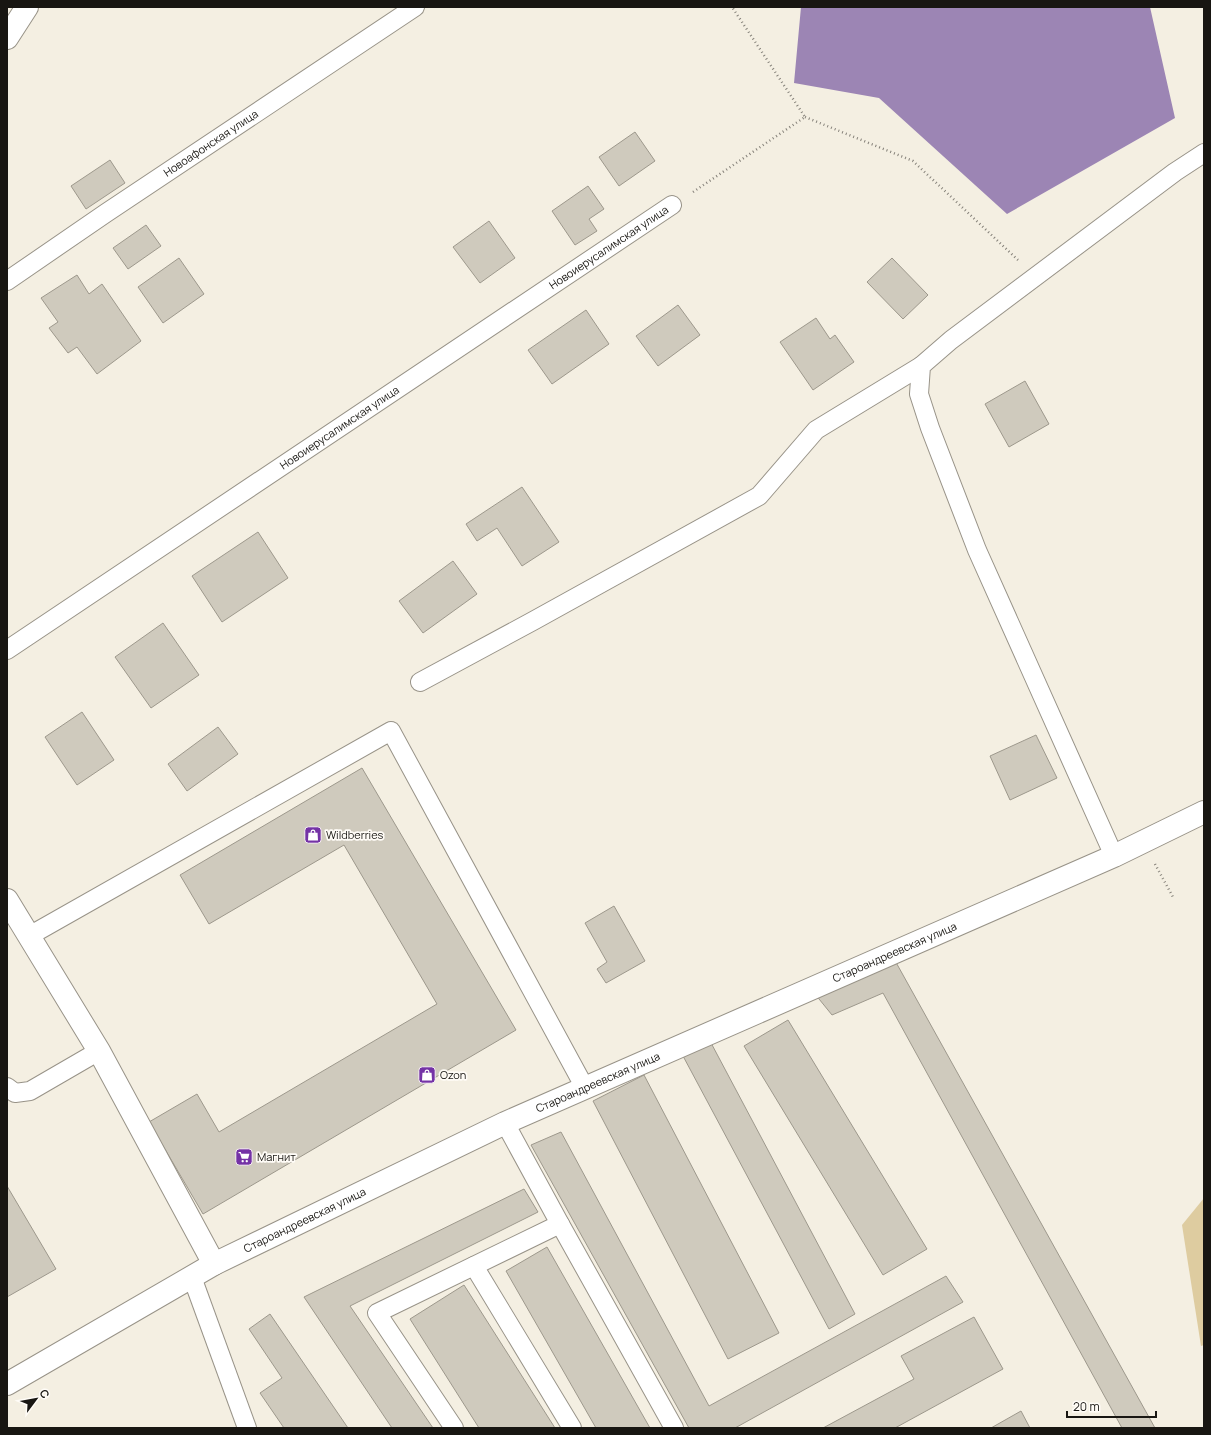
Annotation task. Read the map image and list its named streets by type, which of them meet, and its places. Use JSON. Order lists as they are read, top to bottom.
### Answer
{
  "streets": {
    "street": ["Староандреевская улица"],
    "lane": ["Новоафонская улица", "Новоиерусалимская улица"]
  },
  "places": {
    "shop": ["Wildberries", "Ozon"],
    "supermarket": ["Магнит"]
  },
  "scale_bar": "20 m",
  "north": "top right"
}
